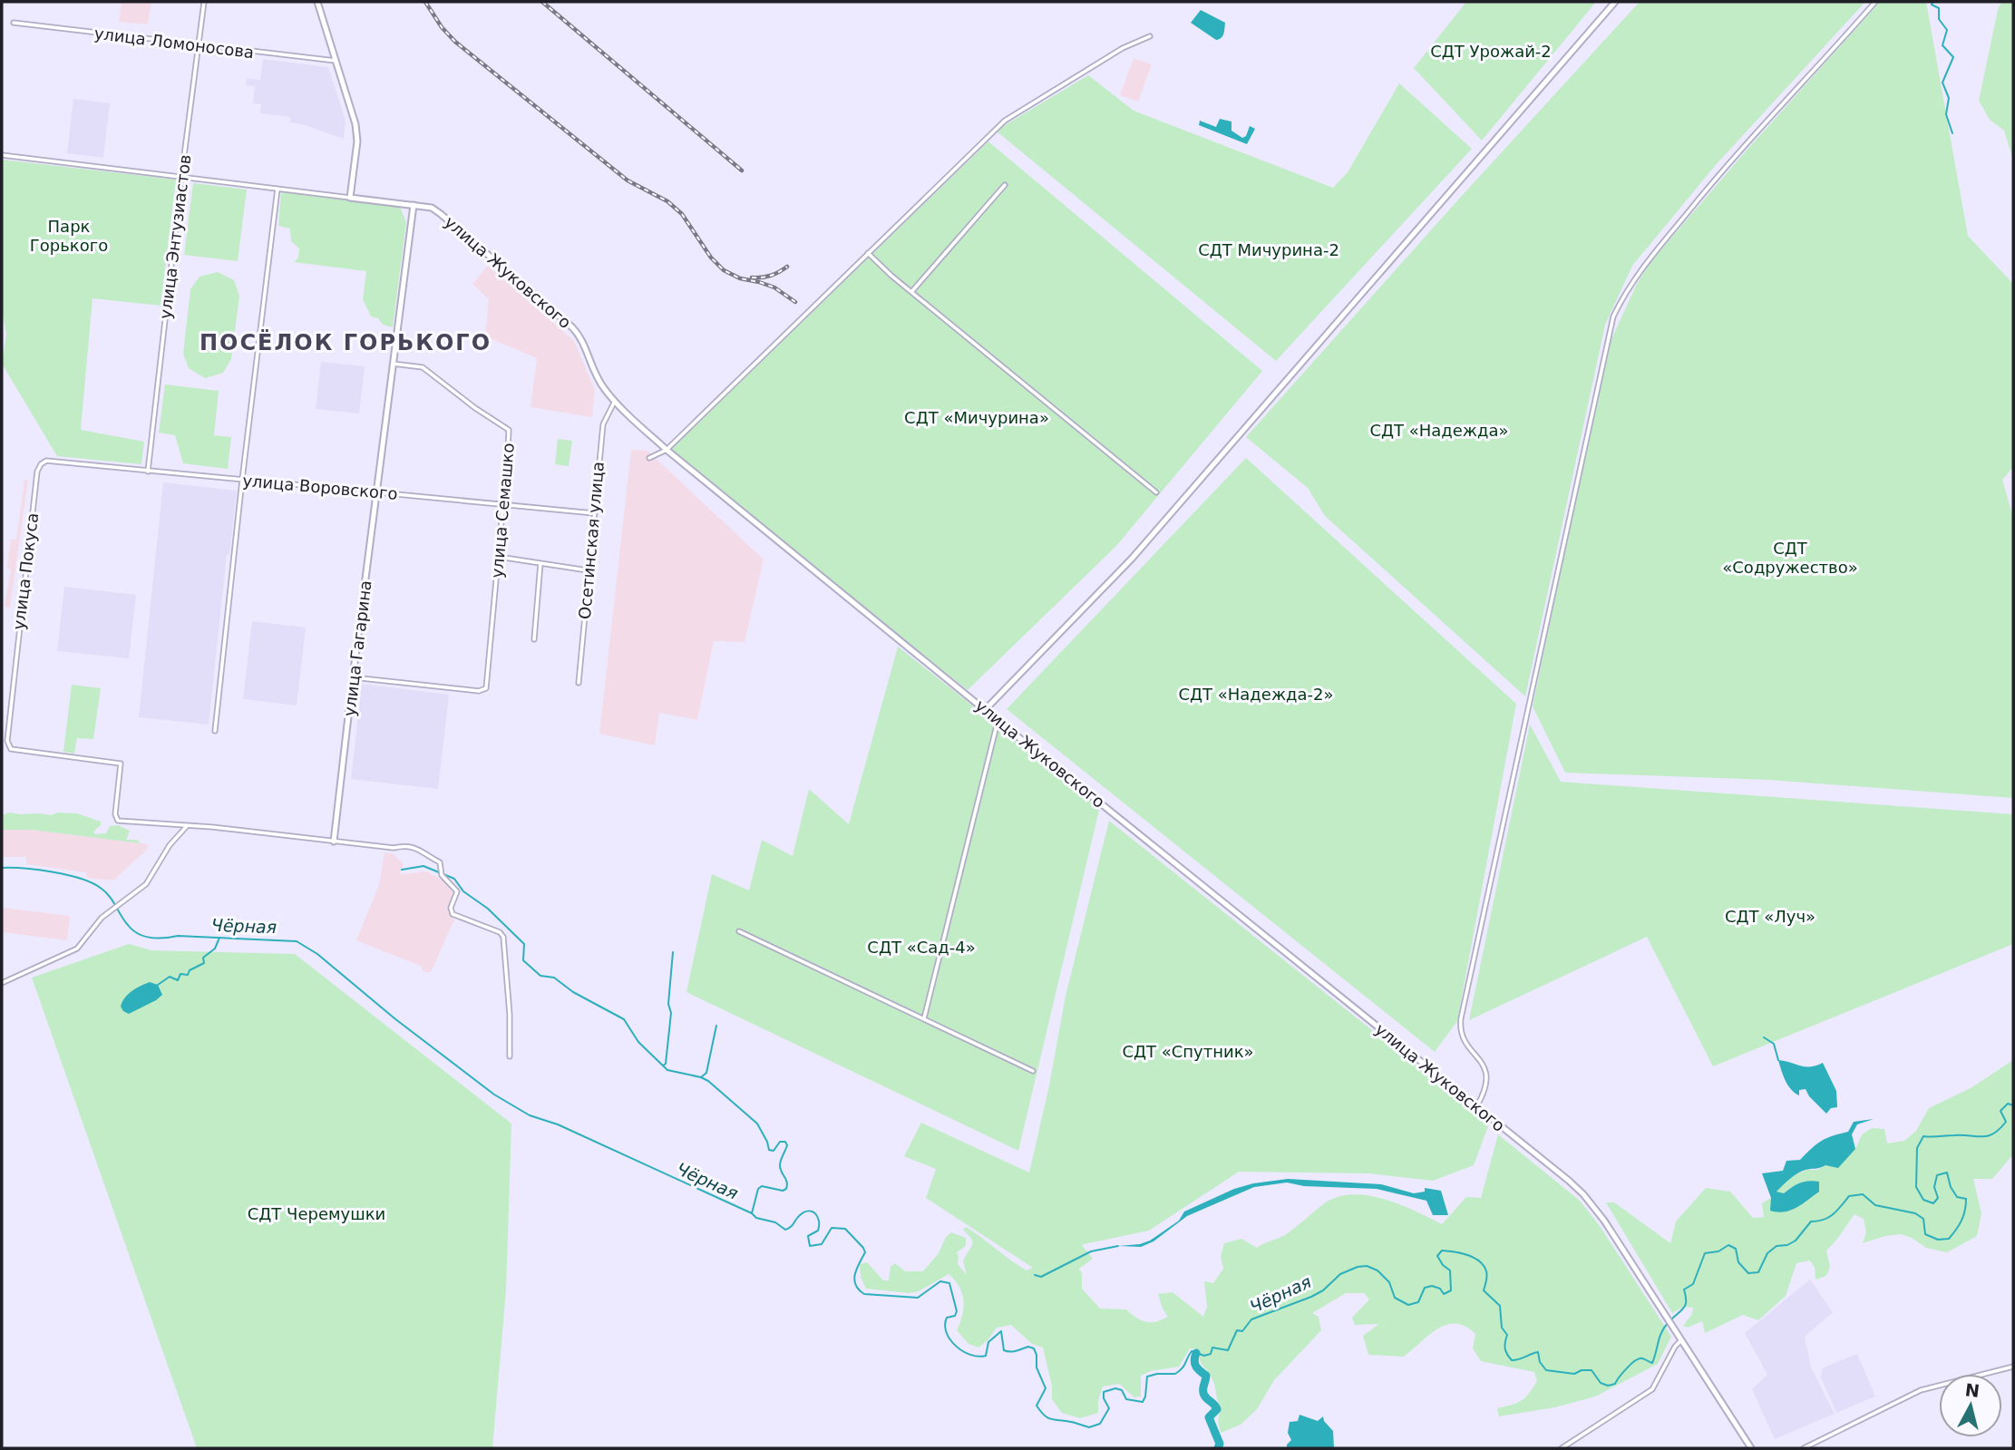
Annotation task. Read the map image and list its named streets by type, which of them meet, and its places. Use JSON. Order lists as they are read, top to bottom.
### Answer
{
  "streets": {
    "main road": ["улица Жуковского", "улица Гагарина"],
    "street": [
      "улица Ломоносова",
      "улица Энтузиастов",
      "улица Воровского",
      "улица Семашко",
      "Осетинская улица",
      "улица Покуса"
    ]
  },
  "crossings": [
    ["улица Ломоносова", "улица Энтузиастов"],
    ["улица Энтузиастов", "улица Воровского"],
    ["улица Жуковского", "Осетинская улица"],
    ["улица Жуковского", "улица Гагарина"],
    ["улица Воровского", "улица Семашко"],
    ["улица Воровского", "Осетинская улица"],
    ["улица Воровского", "улица Покуса"],
    ["улица Воровского", "улица Гагарина"],
    ["улица Семашко", "улица Гагарина"]
  ],
  "districts": ["ПОСЁЛОК ГОРЬКОГО"],
  "water": ["Чёрная"],
  "parks": [
    "СДТ Урожай-2",
    "Парк Горького",
    "СДТ Мичурина-2",
    "СДТ «Мичурина»",
    "СДТ «Надежда»",
    "СДТ «Содружество»",
    "СДТ «Надежда-2»",
    "СДТ «Луч»",
    "СДТ «Сад-4»",
    "СДТ «Спутник»",
    "СДТ Черемушки"
  ],
  "north": "top"
}
